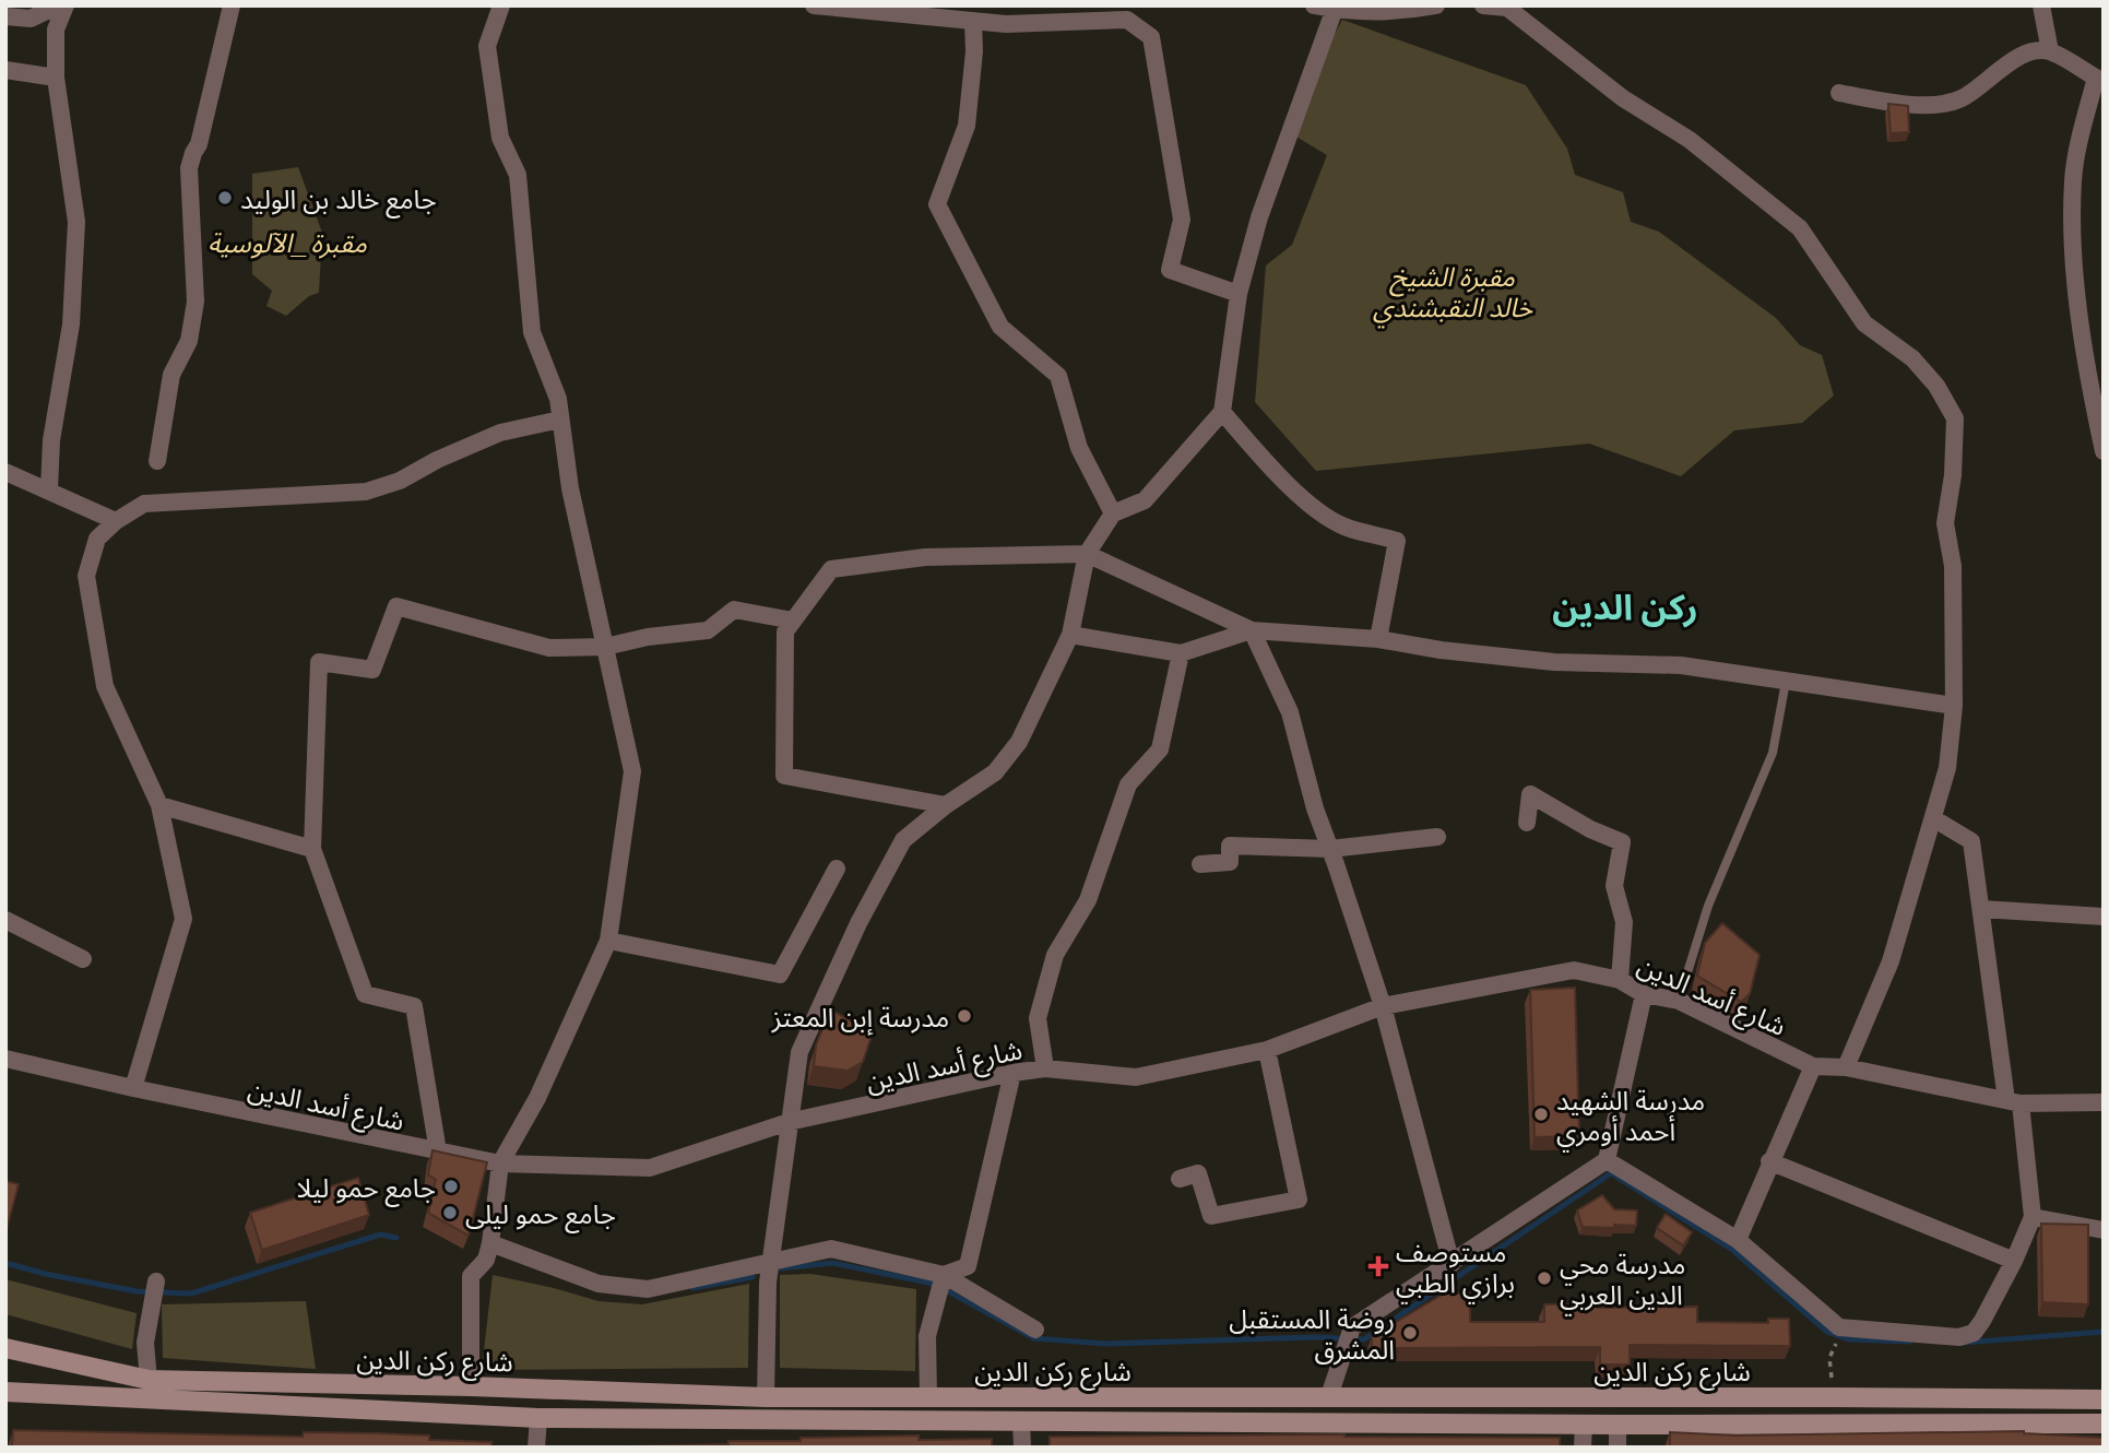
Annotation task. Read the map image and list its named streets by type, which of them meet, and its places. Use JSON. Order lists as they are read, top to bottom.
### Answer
{
  "streets": {
    "main road": ["شارع ركن الدين"],
    "street": ["شارع أسد الدين"]
  },
  "districts": ["ركن الدين"],
  "parks": ["مقبرة_الآلوسية", "مقبرة الشيخ خالد النقبشندي"],
  "places": {
    "other": [
      "جامع خالد بن الوليد",
      "مدرسة إبن المعتز",
      "مدرسة الشهيد أحمد أومري",
      "جامع حمو ليلا",
      "جامع حمو ليلى",
      "مدرسة محي الدين العربي",
      "روضة المستقبل المشرق"
    ],
    "health": ["مستوصف برازي الطبي"]
  }
}
